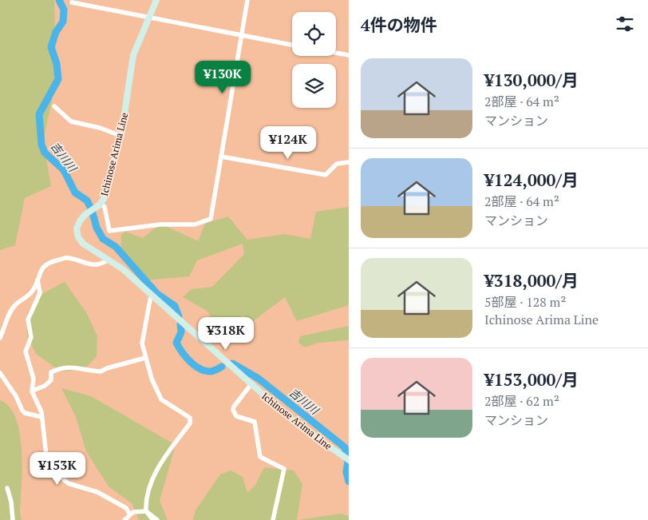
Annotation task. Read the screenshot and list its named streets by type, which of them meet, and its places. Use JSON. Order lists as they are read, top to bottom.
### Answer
{
  "streets": {
    "main road": ["Ichinose Arima Line"]
  },
  "water": ["吉川川"],
  "page": {
    "heading": "4件の物件",
    "list": [
      {
        "name": "¥130,000/月",
        "note": "2部屋 · 64 m² · マンション"
      },
      {
        "name": "¥124,000/月",
        "note": "2部屋 · 64 m² · マンション"
      },
      {
        "name": "¥318,000/月",
        "note": "5部屋 · 128 m² · Ichinose Arima Line"
      },
      {
        "name": "¥153,000/月",
        "note": "2部屋 · 62 m² · マンション"
      }
    ],
    "price": [
      "¥130K",
      "¥124K",
      "¥318K",
      "¥153K"
    ]
  }
}
